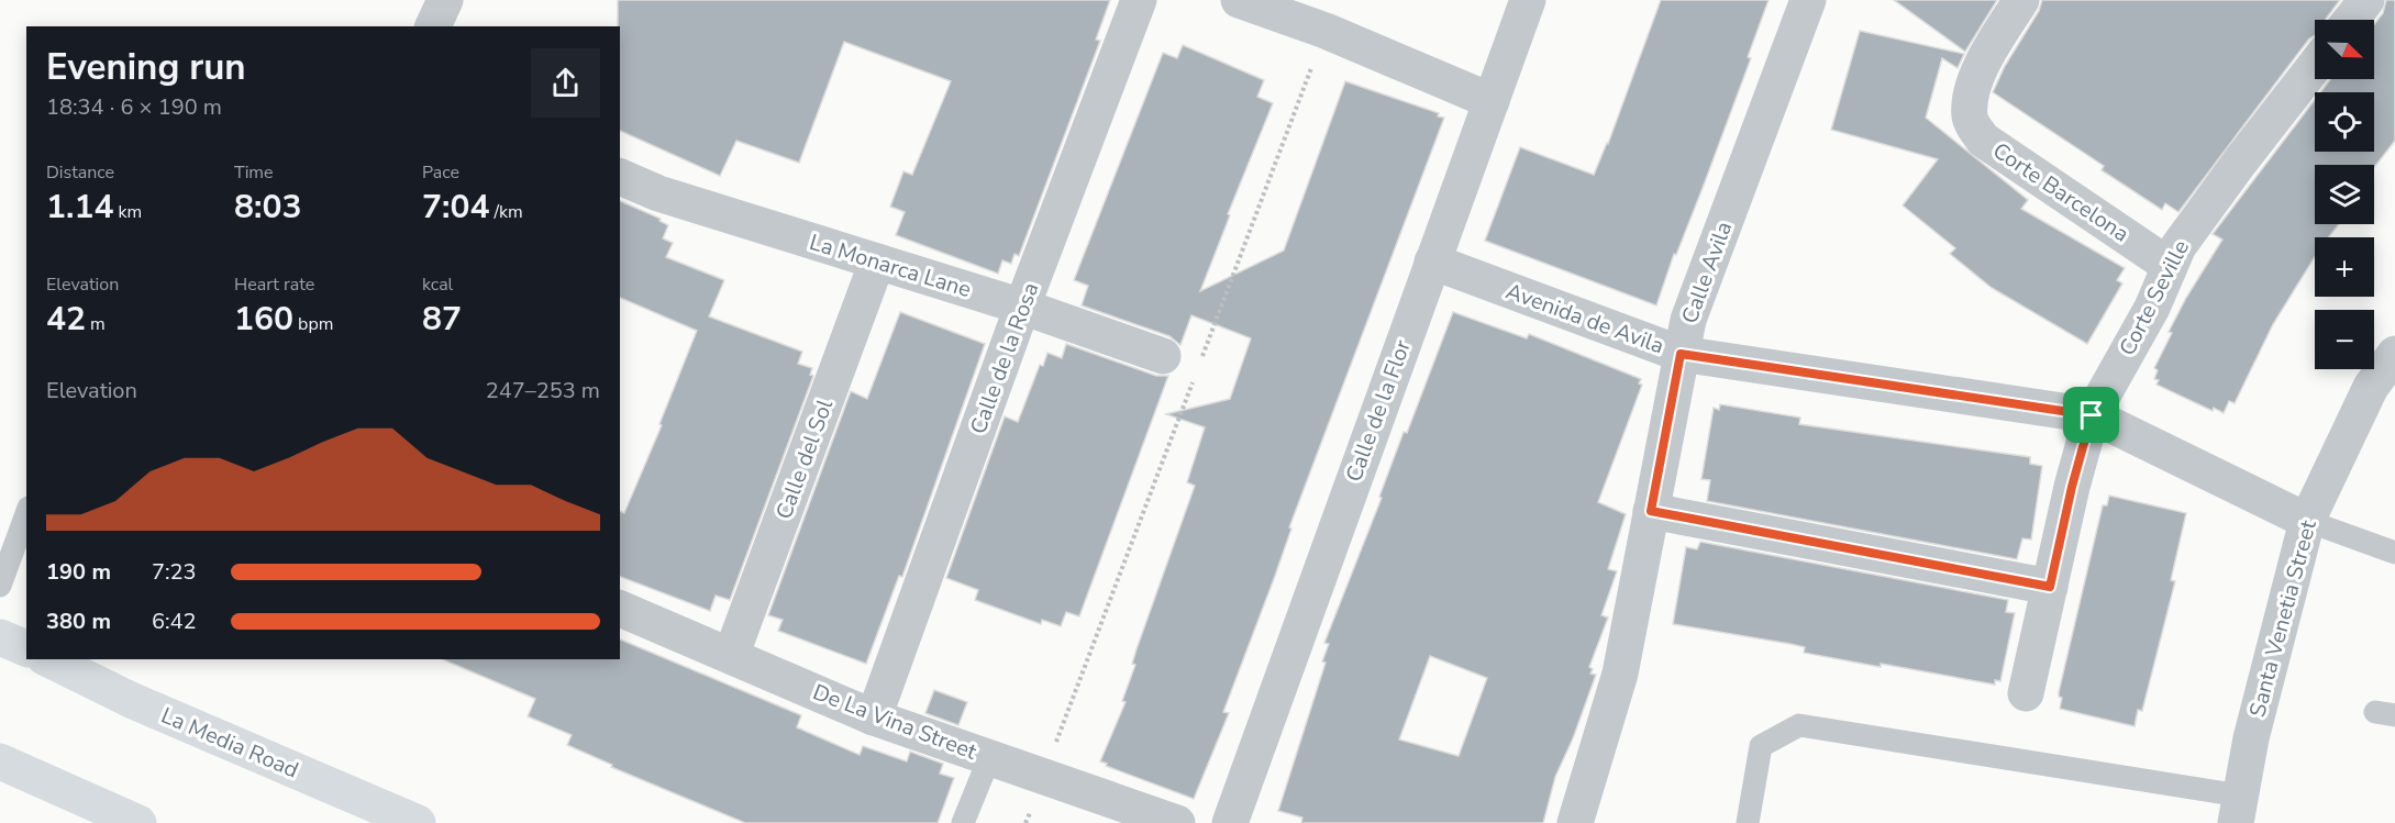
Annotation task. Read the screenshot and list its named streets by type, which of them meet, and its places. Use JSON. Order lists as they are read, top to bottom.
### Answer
{
  "streets": {
    "main road": ["La Media Road"],
    "street": [
      "Corte Barcelona",
      "La Monarca Lane",
      "Calle Avila",
      "Corte Seville",
      "Avenida de Avila",
      "Calle de la Rosa",
      "Calle de la Flor",
      "Calle del Sol",
      "Santa Venetia Street",
      "De La Vina Street"
    ]
  },
  "crossings": [
    ["Corte Barcelona", "Corte Seville"],
    ["La Monarca Lane", "Calle de la Rosa"],
    ["La Monarca Lane", "Calle del Sol"],
    ["Calle Avila", "Avenida de Avila"],
    ["Corte Seville", "Avenida de Avila"],
    ["Avenida de Avila", "Calle de la Flor"],
    ["Avenida de Avila", "Santa Venetia Street"],
    ["Calle de la Rosa", "De La Vina Street"],
    ["Calle del Sol", "De La Vina Street"]
  ],
  "north": "bottom right",
  "page": {
    "map_buttons": ["+", "−"],
    "heading": ["Evening run", "18:34 · 6 × 190 m"],
    "stats": [
      ["Distance", "1.14 km"],
      ["Time", "8:03"],
      ["Pace", "7:04 /km"],
      ["Elevation", "42 m"],
      ["Heart rate", "160 bpm"],
      ["kcal", "87"]
    ],
    "chart": ["Elevation", "247–253 m"],
    "list": [
      {
        "name": "190 m",
        "note": "7:23"
      },
      {
        "name": "380 m",
        "note": "6:42"
      }
    ]
  }
}
